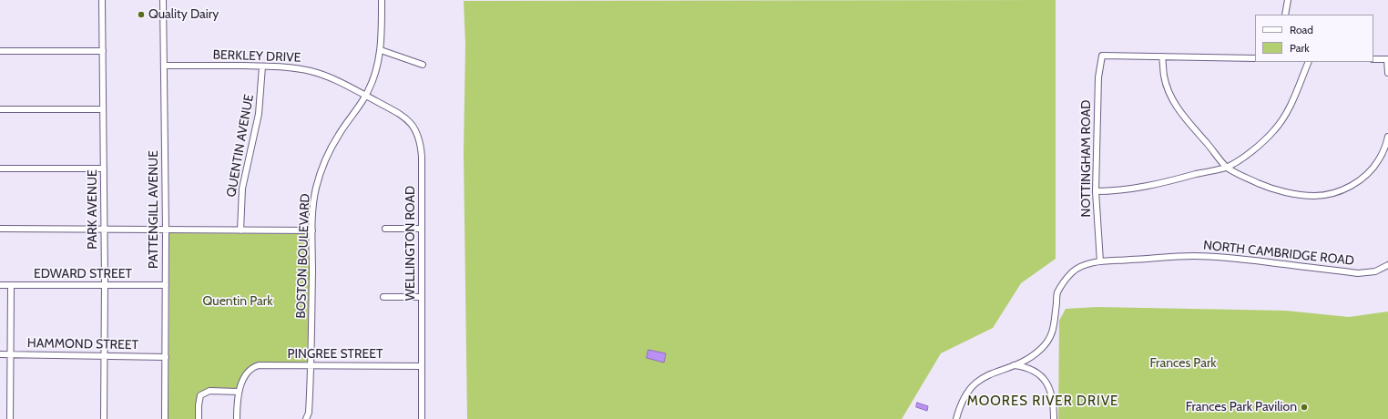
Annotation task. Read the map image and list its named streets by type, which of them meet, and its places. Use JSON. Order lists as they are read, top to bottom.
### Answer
{
  "streets": {
    "street": [
      "BERKLEY DRIVE",
      "QUENTIN AVENUE",
      "NOTTINGHAM ROAD",
      "PARK AVENUE",
      "PATTENGILL AVENUE",
      "WELLINGTON ROAD",
      "NORTH CAMBRIDGE ROAD",
      "BOSTON BOULEVARD",
      "EDWARD STREET",
      "HAMMOND STREET",
      "PINGREE STREET"
    ]
  },
  "crossings": [
    ["BERKLEY DRIVE", "QUENTIN AVENUE"],
    ["BERKLEY DRIVE", "PATTENGILL AVENUE"],
    ["BERKLEY DRIVE", "WELLINGTON ROAD"],
    ["BERKLEY DRIVE", "BOSTON BOULEVARD"],
    ["NOTTINGHAM ROAD", "NORTH CAMBRIDGE ROAD"],
    ["PARK AVENUE", "EDWARD STREET"],
    ["PARK AVENUE", "HAMMOND STREET"],
    ["PATTENGILL AVENUE", "EDWARD STREET"],
    ["PATTENGILL AVENUE", "HAMMOND STREET"],
    ["WELLINGTON ROAD", "BOSTON BOULEVARD"],
    ["WELLINGTON ROAD", "PINGREE STREET"],
    ["BOSTON BOULEVARD", "PINGREE STREET"]
  ],
  "districts": ["MOORES RIVER DRIVE"],
  "parks": ["Quentin Park", "Frances Park"],
  "places": ["Quality Dairy", "Frances Park Pavilion"],
  "legend": ["Road", "Park"]
}
